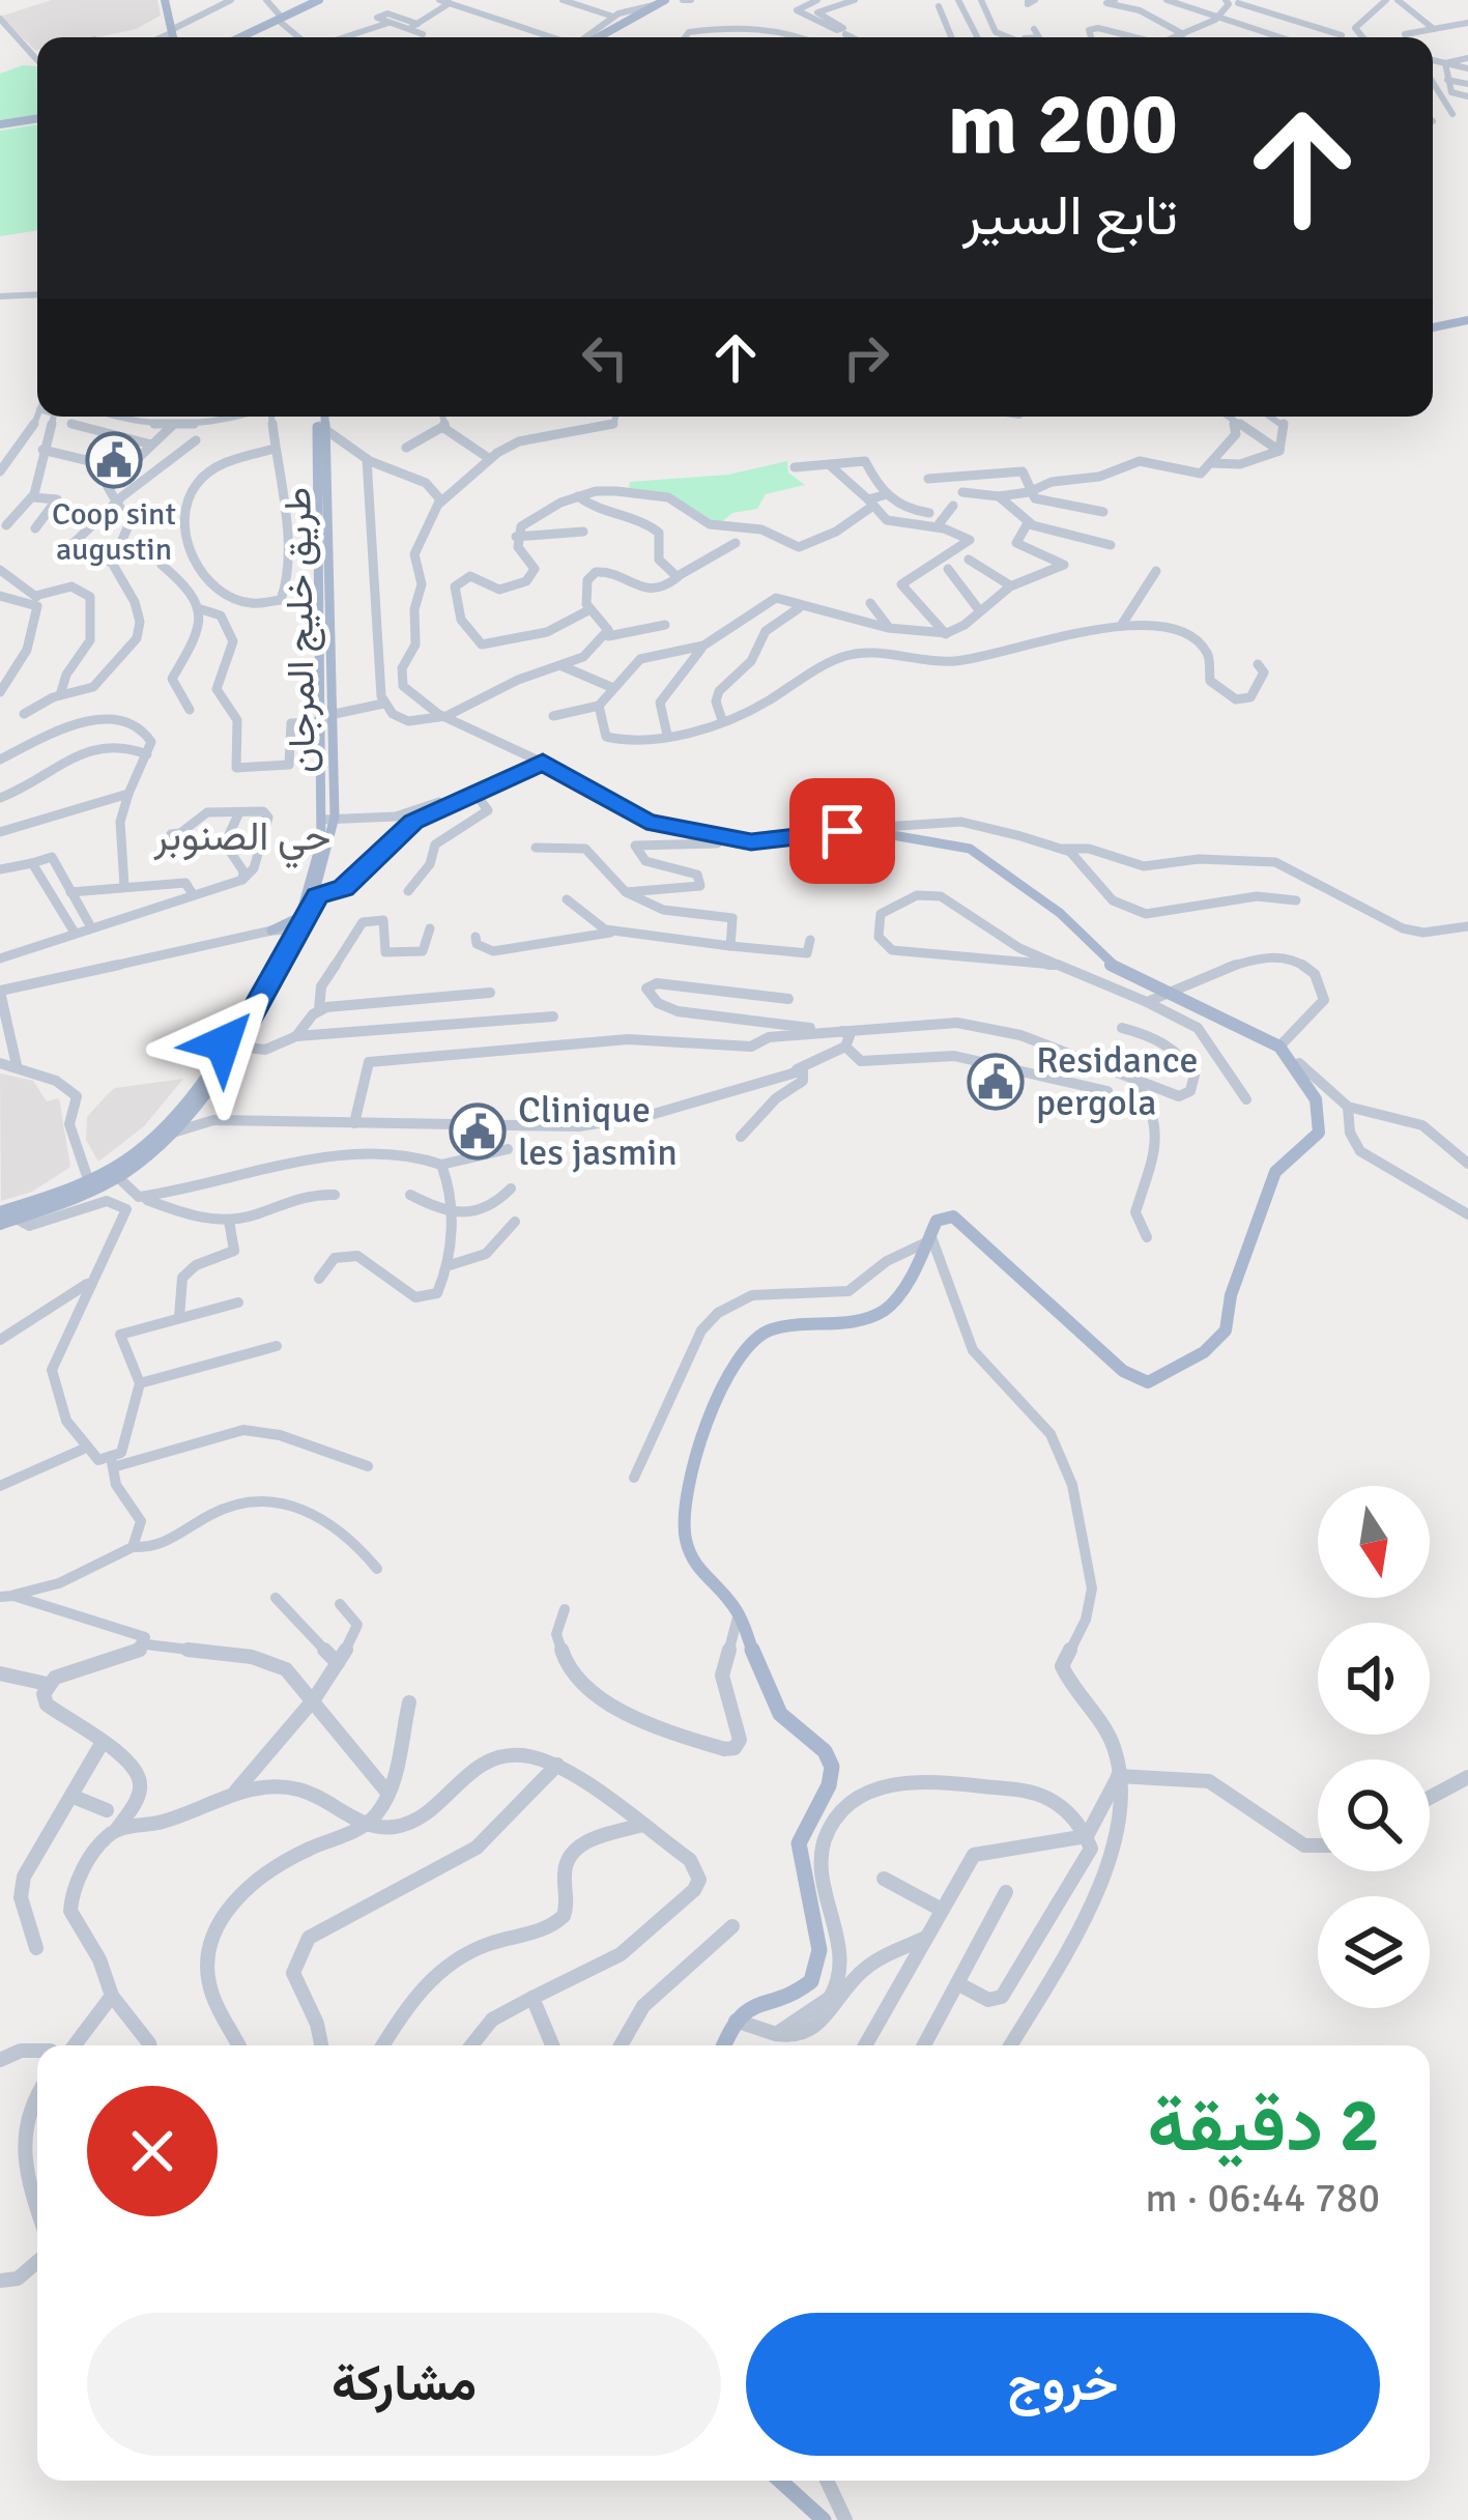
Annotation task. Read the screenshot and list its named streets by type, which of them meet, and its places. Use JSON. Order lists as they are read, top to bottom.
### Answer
{
  "streets": {
    "main road": ["طريق خليج المرجان"]
  },
  "districts": ["حي الصنوبر"],
  "places": {
    "public building": ["Coop sint augustin", "Residance pergola", "Clinique les jasmin"]
  },
  "north": "bottom",
  "page": {
    "turn": ["200 m", "تابع السير"],
    "heading": ["2 دقيقة", "780 m · 06:44"],
    "buttons": ["خروج", "مشاركة"]
  }
}
